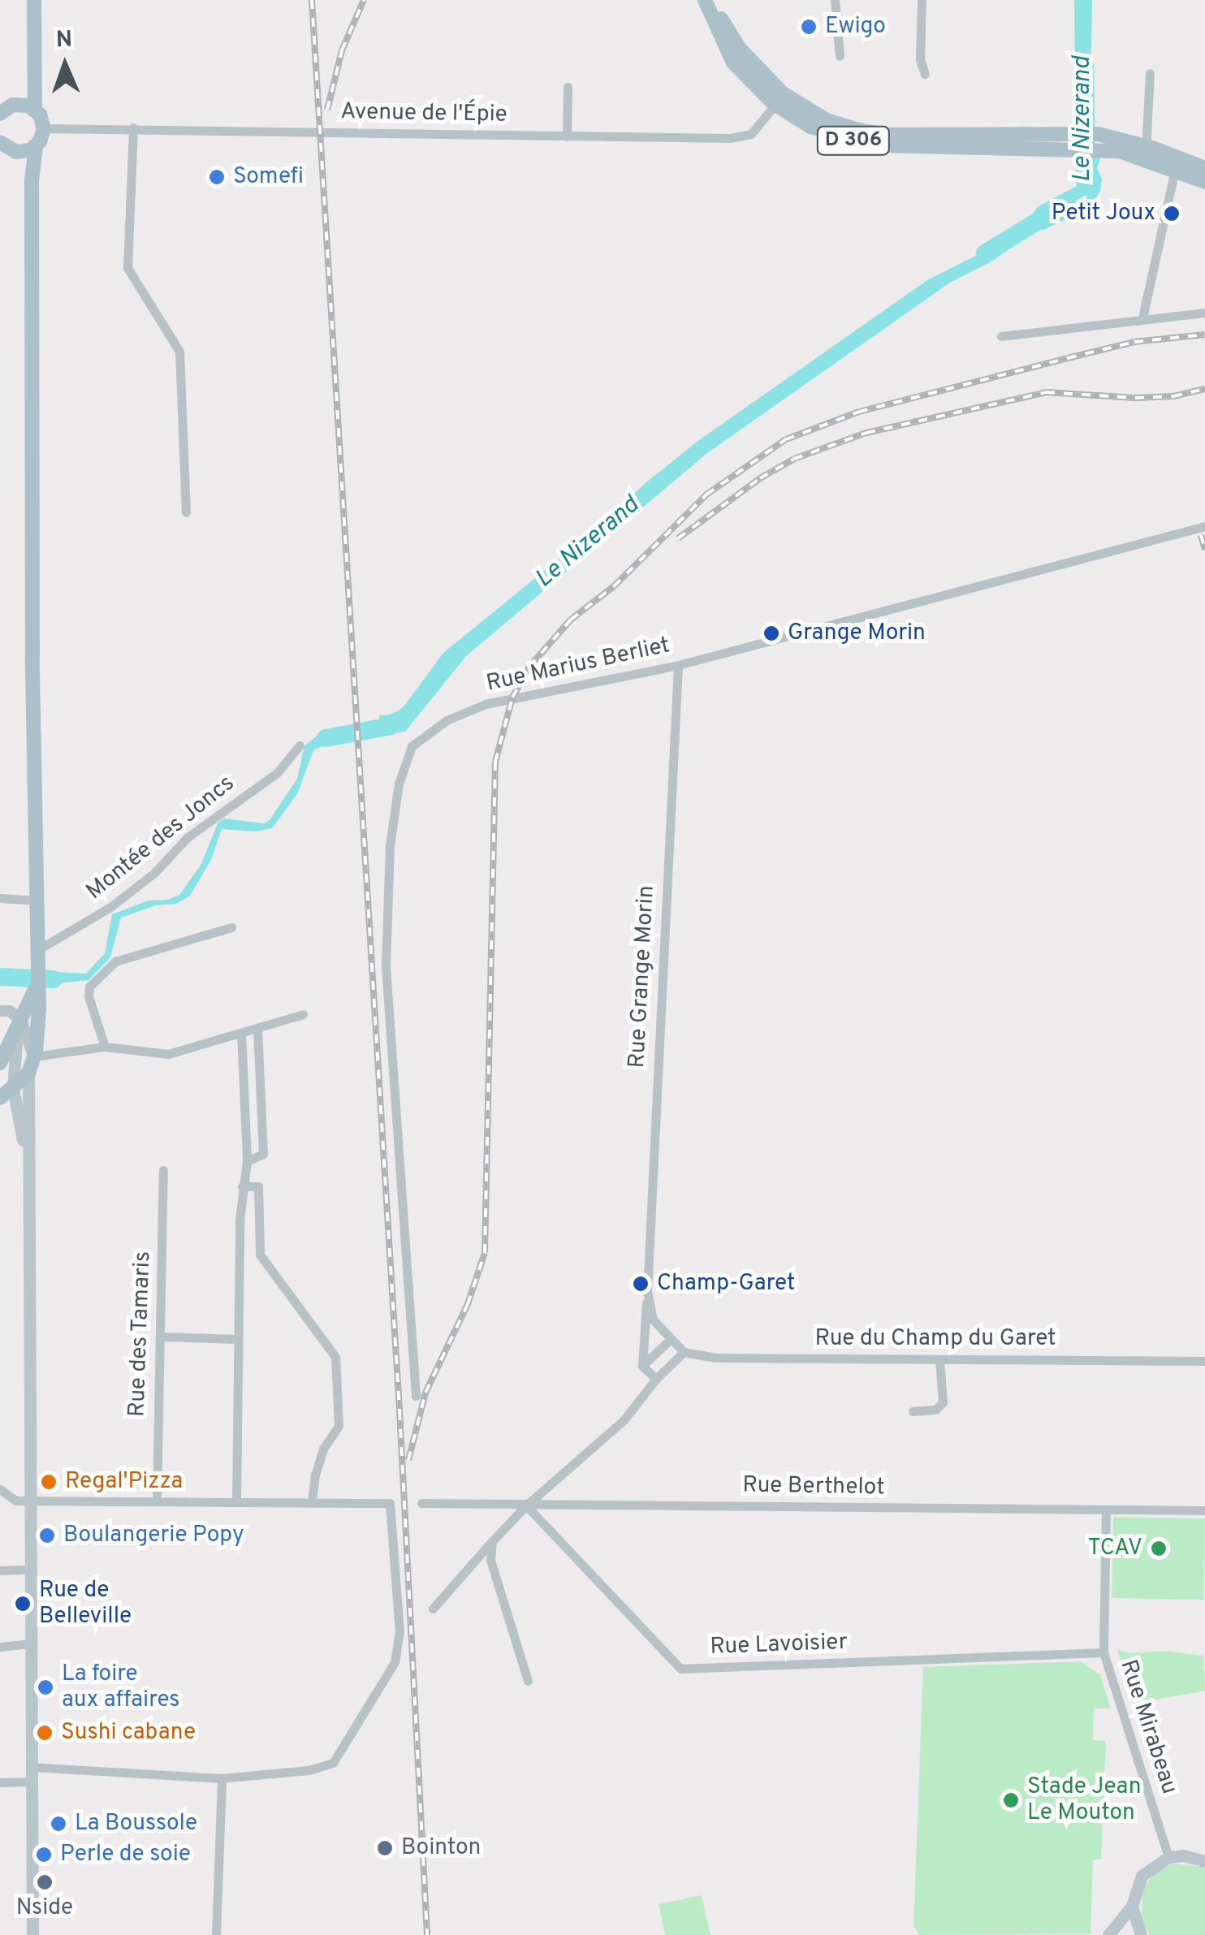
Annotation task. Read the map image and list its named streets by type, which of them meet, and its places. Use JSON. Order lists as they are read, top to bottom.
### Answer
{
  "streets": {
    "main road": ["D 306"],
    "street": [
      "Avenue de l'Épie",
      "Rue Marius Berliet",
      "Montée des Joncs",
      "Rue Grange Morin",
      "Rue des Tamaris",
      "Rue du Champ du Garet",
      "Rue Berthelot",
      "Rue Lavoisier",
      "Rue Mirabeau"
    ]
  },
  "crossings": [
    ["Avenue de l'Épie", "D 306"],
    ["Rue Marius Berliet", "Rue Grange Morin"],
    ["Rue Berthelot", "Rue Lavoisier"],
    ["Rue Berthelot", "Rue Mirabeau"],
    ["Rue Lavoisier", "Rue Mirabeau"]
  ],
  "water": ["Le Nizerand"],
  "places": [
    "Ewigo",
    "Somefi",
    "Petit Joux",
    "Grange Morin",
    "Champ-Garet",
    "Regal'Pizza",
    "Boulangerie Popy",
    "TCAV",
    "Rue de Belleville",
    "La foire aux affaires",
    "Sushi cabane",
    "Stade Jean Le Mouton",
    "La Boussole",
    "Bointon",
    "Perle de soie",
    "Nside"
  ],
  "north": "top"
}
